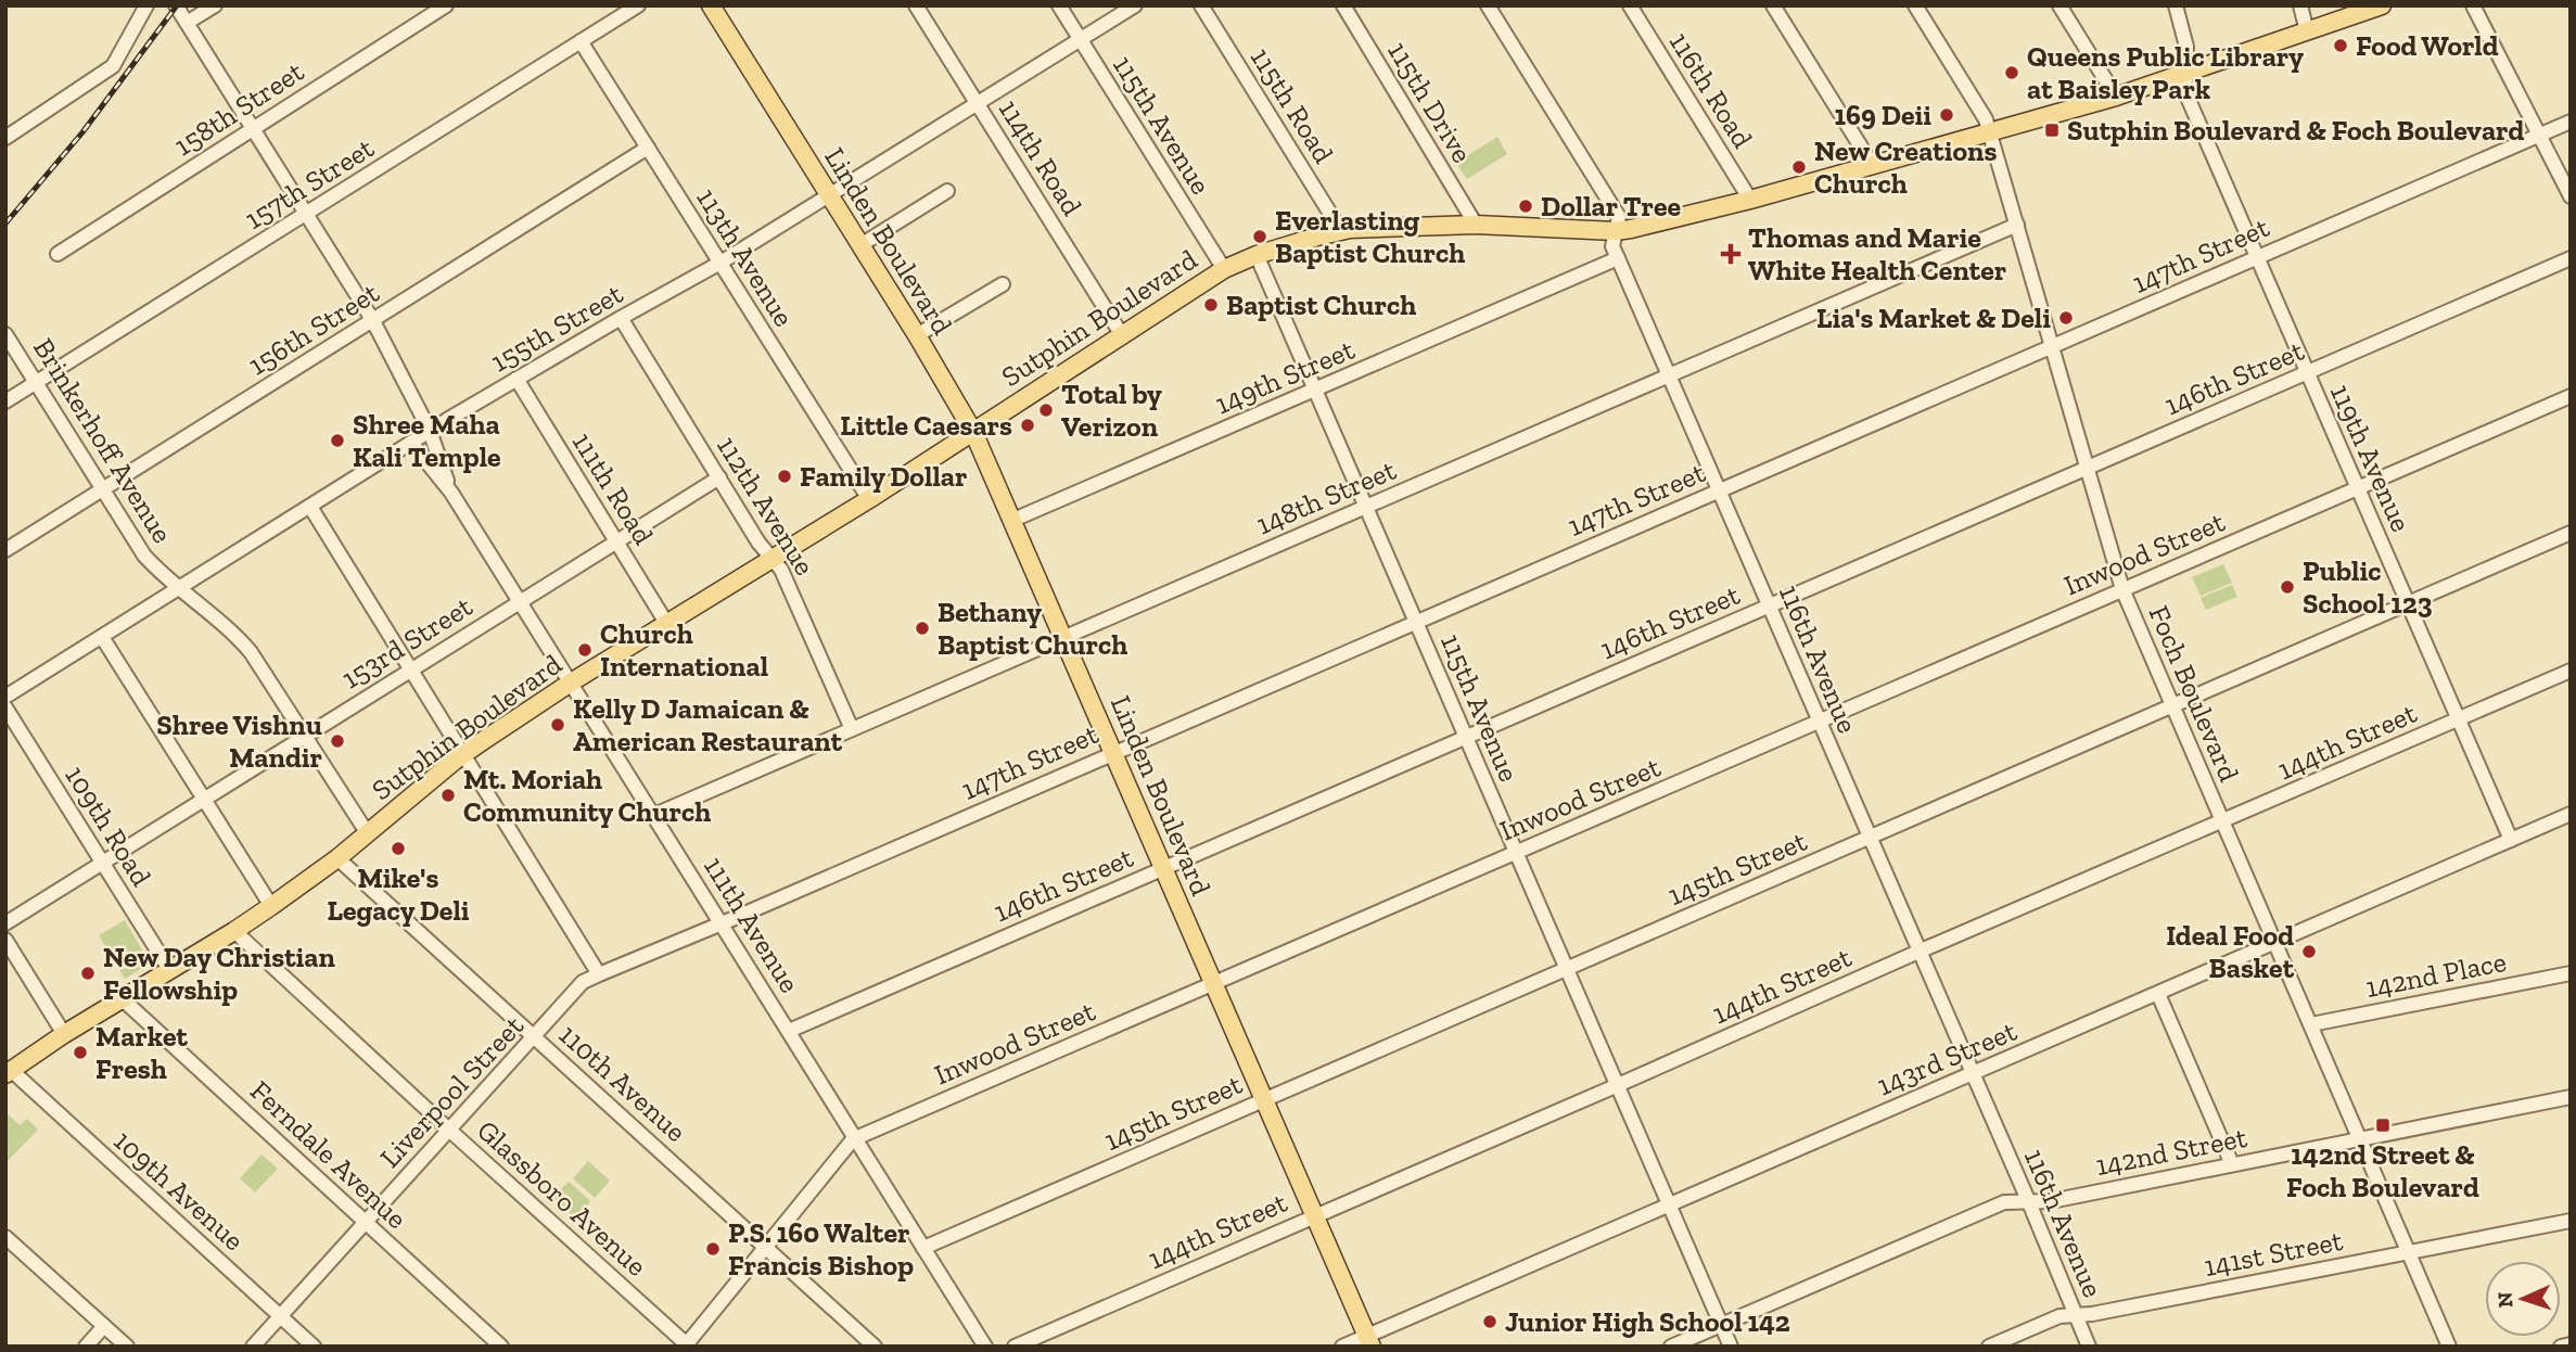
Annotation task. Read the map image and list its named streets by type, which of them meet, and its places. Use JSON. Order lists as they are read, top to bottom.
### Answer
{
  "streets": {
    "main road": ["Linden Boulevard", "Sutphin Boulevard"],
    "street": [
      "116th Road",
      "115th Drive",
      "115th Road",
      "158th Street",
      "115th Avenue",
      "114th Road",
      "157th Street",
      "147th Street",
      "113th Avenue",
      "155th Street",
      "156th Street",
      "149th Street",
      "146th Street",
      "Brinkerhoff Avenue",
      "119th Avenue",
      "111th Road",
      "148th Street",
      "112th Avenue",
      "Inwood Street",
      "153rd Street",
      "116th Avenue",
      "Foch Boulevard",
      "144th Street",
      "109th Road",
      "145th Street",
      "111th Avenue",
      "142nd Place",
      "143rd Street",
      "110th Avenue",
      "Liverpool Street",
      "142nd Street",
      "Ferndale Avenue",
      "109th Avenue",
      "Glassboro Avenue",
      "141st Street"
    ]
  },
  "crossings": [
    ["116th Road", "Sutphin Boulevard"],
    ["115th Drive", "Sutphin Boulevard"],
    ["115th Road", "Sutphin Boulevard"],
    ["158th Street", "111th Avenue"],
    ["115th Avenue", "147th Street"],
    ["115th Avenue", "Sutphin Boulevard"],
    ["115th Avenue", "155th Street"],
    ["115th Avenue", "149th Street"],
    ["115th Avenue", "146th Street"],
    ["115th Avenue", "148th Street"],
    ["115th Avenue", "Inwood Street"],
    ["115th Avenue", "144th Street"],
    ["115th Avenue", "145th Street"],
    ["115th Avenue", "143rd Street"],
    ["115th Avenue", "142nd Street"],
    ["114th Road", "Sutphin Boulevard"],
    ["114th Road", "155th Street"],
    ["157th Street", "113th Avenue"],
    ["157th Street", "Brinkerhoff Avenue"],
    ["157th Street", "111th Avenue"],
    ["Linden Boulevard", "147th Street"],
    ["Linden Boulevard", "Sutphin Boulevard"],
    ["Linden Boulevard", "155th Street"],
    ["Linden Boulevard", "149th Street"],
    ["Linden Boulevard", "146th Street"],
    ["Linden Boulevard", "148th Street"],
    ["Linden Boulevard", "Inwood Street"],
    ["Linden Boulevard", "144th Street"],
    ["Linden Boulevard", "145th Street"],
    ["Linden Boulevard", "143rd Street"],
    ["147th Street", "119th Avenue"],
    ["147th Street", "116th Avenue"],
    ["147th Street", "Foch Boulevard"],
    ["147th Street", "111th Avenue"],
    ["147th Street", "Liverpool Street"],
    ["113th Avenue", "Sutphin Boulevard"],
    ["113th Avenue", "155th Street"],
    ["113th Avenue", "156th Street"],
    ["Sutphin Boulevard", "119th Avenue"],
    ["Sutphin Boulevard", "111th Road"],
    ["Sutphin Boulevard", "112th Avenue"],
    ["Sutphin Boulevard", "116th Avenue"],
    ["Sutphin Boulevard", "Foch Boulevard"],
    ["Sutphin Boulevard", "109th Road"],
    ["Sutphin Boulevard", "111th Avenue"],
    ["Sutphin Boulevard", "110th Avenue"],
    ["Sutphin Boulevard", "Ferndale Avenue"],
    ["Sutphin Boulevard", "109th Avenue"],
    ["Sutphin Boulevard", "Glassboro Avenue"],
    ["155th Street", "Brinkerhoff Avenue"],
    ["155th Street", "111th Road"],
    ["155th Street", "112th Avenue"],
    ["155th Street", "111th Avenue"],
    ["156th Street", "Brinkerhoff Avenue"],
    ["156th Street", "111th Avenue"],
    ["149th Street", "116th Avenue"],
    ["146th Street", "119th Avenue"],
    ["146th Street", "116th Avenue"],
    ["146th Street", "Foch Boulevard"],
    ["146th Street", "111th Avenue"],
    ["Brinkerhoff Avenue", "153rd Street"],
    ["119th Avenue", "Inwood Street"],
    ["119th Avenue", "144th Street"],
    ["119th Avenue", "145th Street"],
    ["119th Avenue", "143rd Street"],
    ["111th Road", "153rd Street"],
    ["148th Street", "112th Avenue"],
    ["148th Street", "116th Avenue"],
    ["148th Street", "Foch Boulevard"],
    ["148th Street", "111th Avenue"],
    ["112th Avenue", "153rd Street"],
    ["Inwood Street", "116th Avenue"],
    ["Inwood Street", "Foch Boulevard"],
    ["Inwood Street", "111th Avenue"],
    ["Inwood Street", "110th Avenue"],
    ["Inwood Street", "Glassboro Avenue"],
    ["153rd Street", "109th Road"],
    ["153rd Street", "111th Avenue"],
    ["116th Avenue", "144th Street"],
    ["116th Avenue", "145th Street"],
    ["116th Avenue", "143rd Street"],
    ["116th Avenue", "142nd Street"],
    ["116th Avenue", "141st Street"],
    ["Foch Boulevard", "144th Street"],
    ["Foch Boulevard", "145th Street"],
    ["Foch Boulevard", "142nd Place"],
    ["Foch Boulevard", "143rd Street"],
    ["Foch Boulevard", "142nd Street"],
    ["Foch Boulevard", "141st Street"],
    ["145th Street", "111th Avenue"],
    ["111th Avenue", "Liverpool Street"],
    ["110th Avenue", "Liverpool Street"],
    ["Liverpool Street", "Ferndale Avenue"],
    ["Liverpool Street", "109th Avenue"],
    ["Liverpool Street", "Glassboro Avenue"]
  ],
  "places": {
    "other": [
      "Food World",
      "Queens Public Library at Baisley Park",
      "169 Deii",
      "New Creations Church",
      "Dollar Tree",
      "Everlasting Baptist Church",
      "Baptist Church",
      "Lia's Market & Deli",
      "Total by Verizon",
      "Little Caesars",
      "Shree Maha Kali Temple",
      "Family Dollar",
      "Public School 123",
      "Bethany Baptist Church",
      "Church International",
      "Kelly D Jamaican & American Restaurant",
      "Shree Vishnu Mandir",
      "Mt. Moriah Community Church",
      "Mike's Legacy Deli",
      "Ideal Food Basket",
      "New Day Christian Fellowship",
      "Market Fresh",
      "P.S. 160 Walter Francis Bishop",
      "Junior High School 142"
    ],
    "transit": ["Sutphin Boulevard & Foch Boulevard", "142nd Street & Foch Boulevard"],
    "health": ["Thomas and Marie White Health Center"]
  },
  "north": "left"
}
